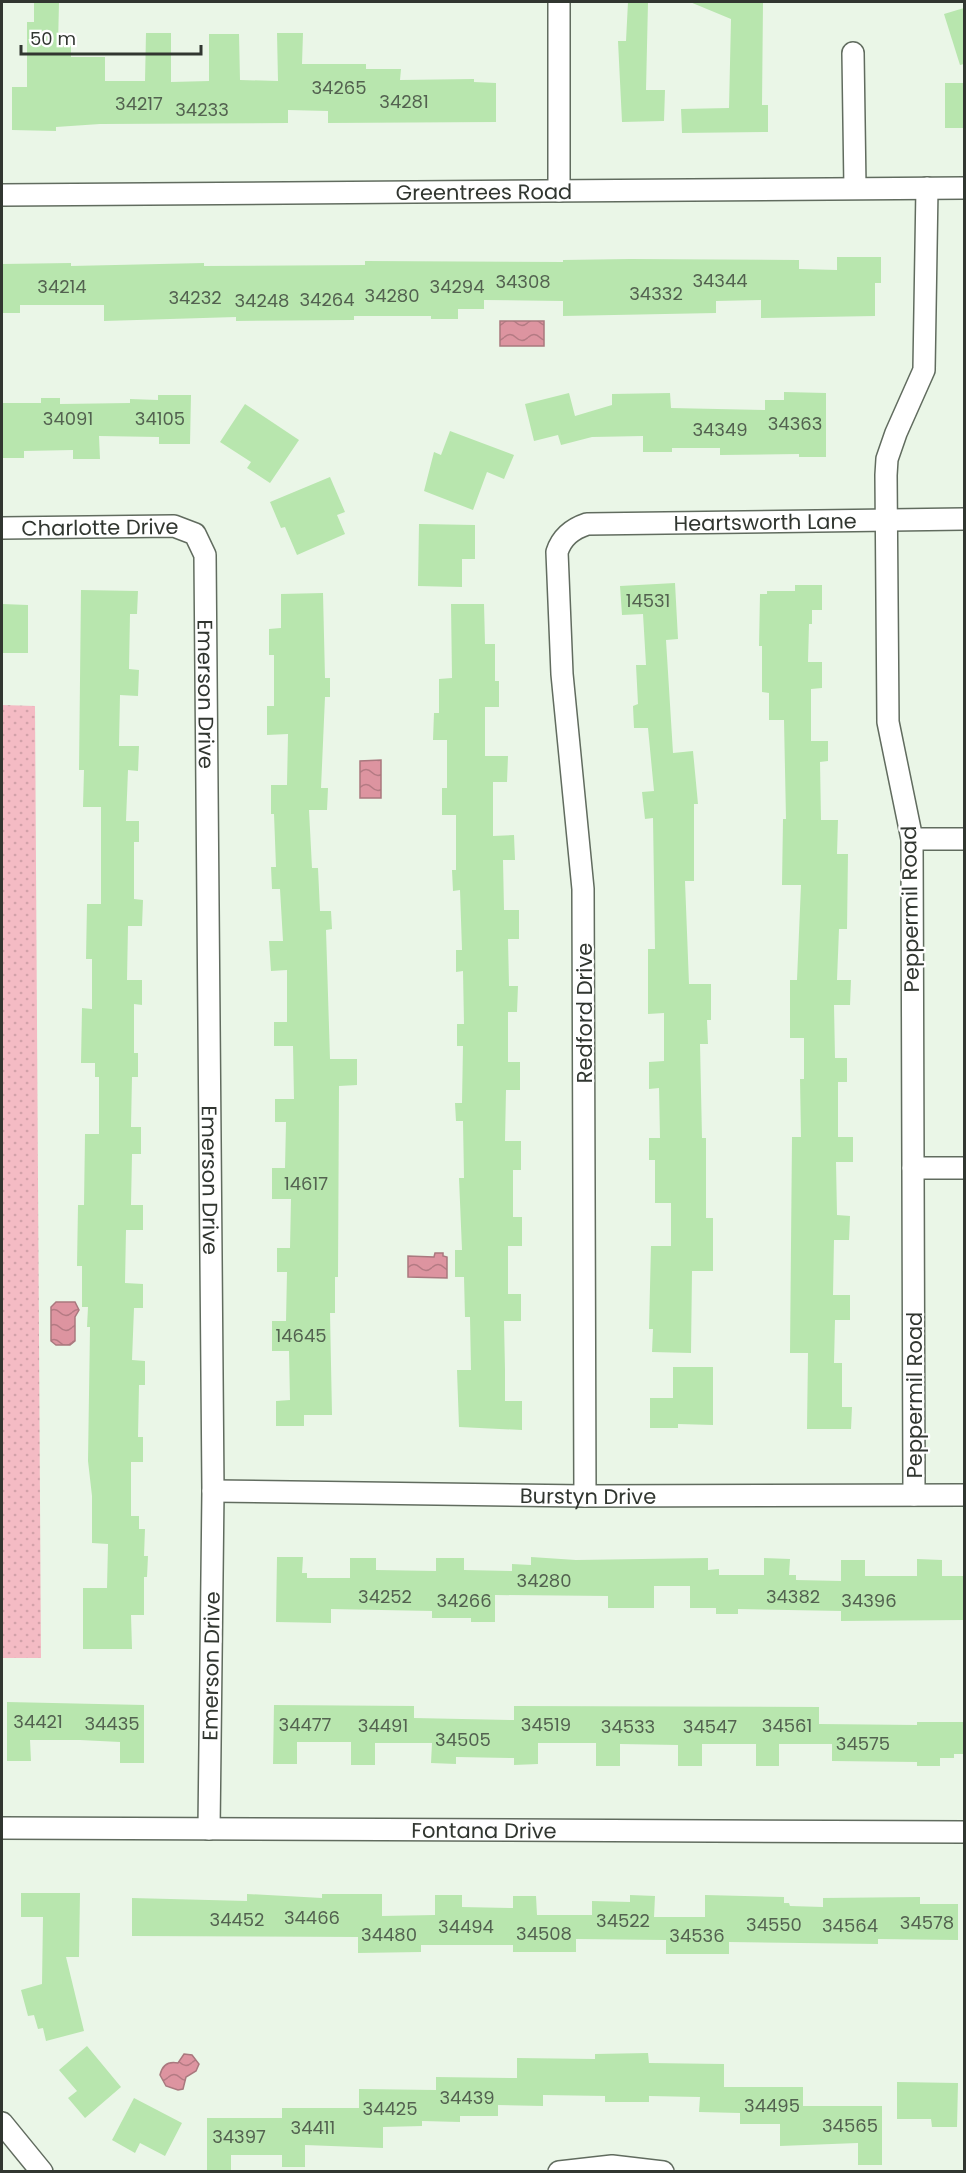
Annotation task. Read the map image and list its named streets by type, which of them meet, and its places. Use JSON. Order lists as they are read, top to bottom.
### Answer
{
  "streets": {
    "street": [
      "Greentrees Road",
      "Heartsworth Lane",
      "Charlotte Drive",
      "Emerson Drive",
      "Peppermil Road",
      "Redford Drive",
      "Burstyn Drive",
      "Fontana Drive"
    ]
  },
  "crossings": [
    ["Greentrees Road", "Peppermil Road"],
    ["Heartsworth Lane", "Peppermil Road"],
    ["Heartsworth Lane", "Redford Drive"],
    ["Charlotte Drive", "Emerson Drive"],
    ["Emerson Drive", "Burstyn Drive"],
    ["Emerson Drive", "Fontana Drive"],
    ["Peppermil Road", "Burstyn Drive"],
    ["Redford Drive", "Burstyn Drive"]
  ],
  "house_numbers": [
    "34265",
    "34281",
    "34217",
    "34233",
    "34344",
    "34308",
    "34214",
    "34294",
    "34332",
    "34280",
    "34232",
    "34264",
    "34248",
    "34091",
    "34105",
    "34363",
    "34349",
    "14531",
    "14617",
    "14645",
    "34280",
    "34252",
    "34382",
    "34266",
    "34396",
    "34421",
    "34435",
    "34477",
    "34519",
    "34491",
    "34561",
    "34533",
    "34547",
    "34505",
    "34575",
    "34466",
    "34452",
    "34522",
    "34578",
    "34550",
    "34564",
    "34494",
    "34508",
    "34480",
    "34536",
    "34439",
    "34495",
    "34425",
    "34565",
    "34411",
    "34397"
  ],
  "scale_bar": "50 m"
}
